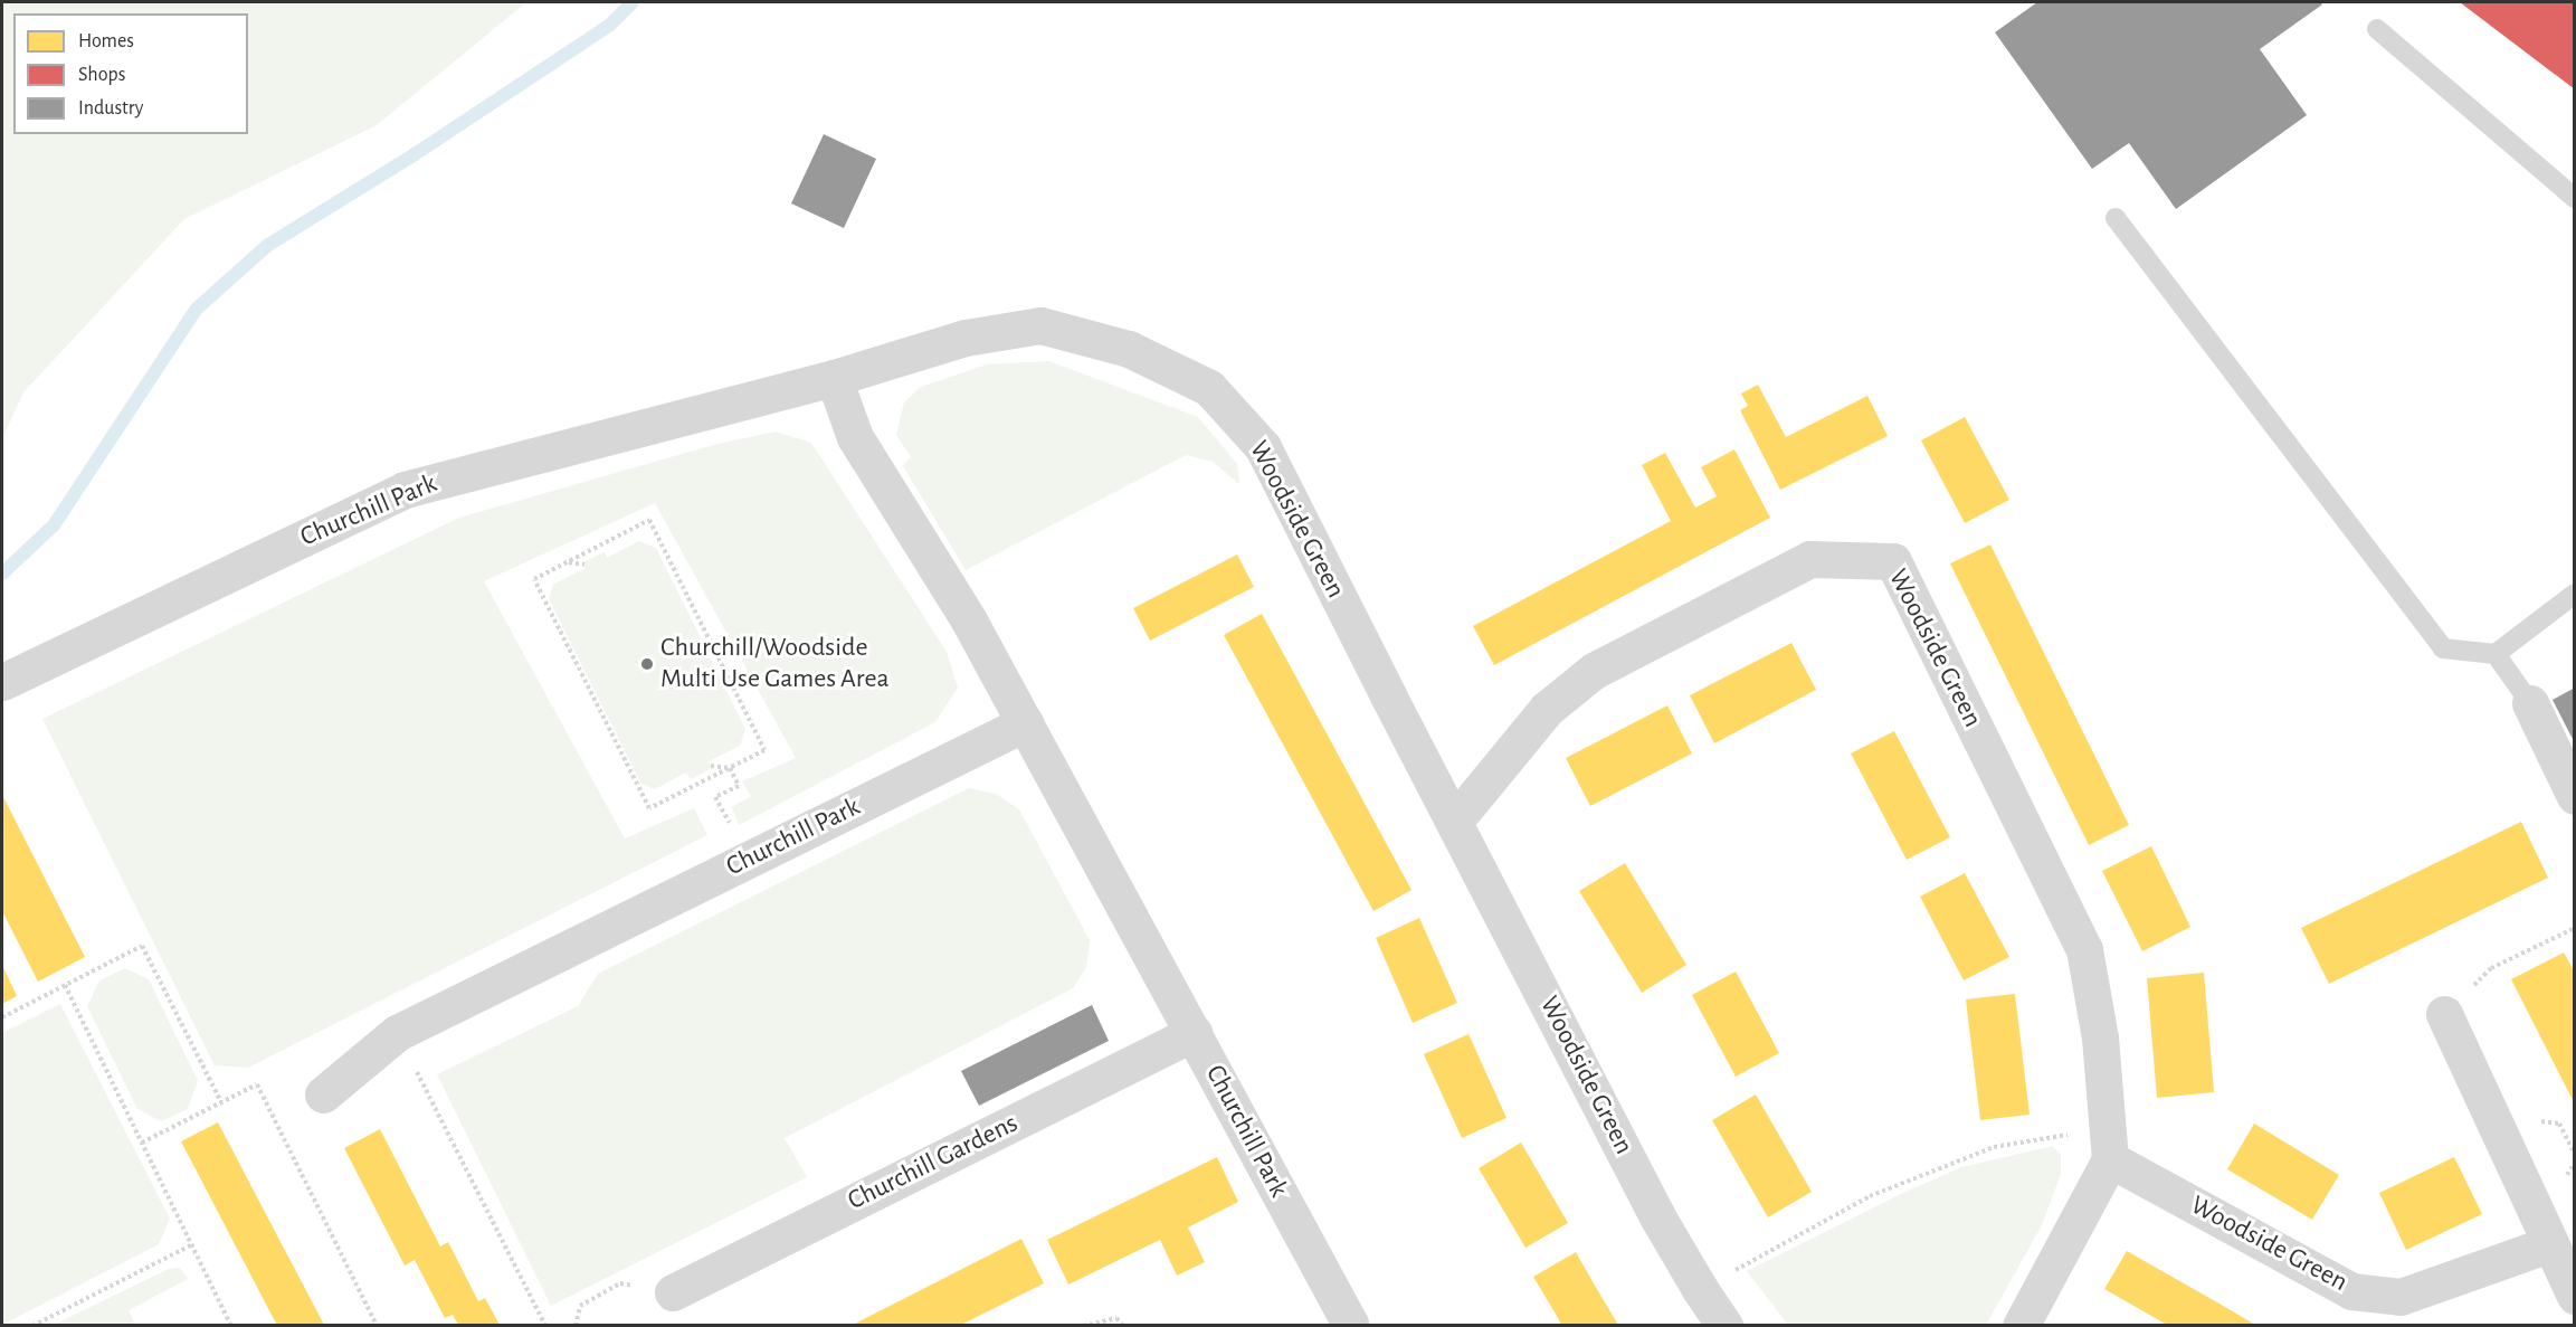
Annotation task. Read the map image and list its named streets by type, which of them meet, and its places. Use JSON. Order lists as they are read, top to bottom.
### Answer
{
  "streets": {
    "street": ["Churchill Park", "Woodside Green", "Churchill Gardens"]
  },
  "crossings": [
    ["Churchill Park", "Woodside Green"],
    ["Churchill Park", "Churchill Gardens"]
  ],
  "places": ["Churchill/Woodside Multi Use Games Area"],
  "legend": ["Homes", "Shops", "Industry"]
}
